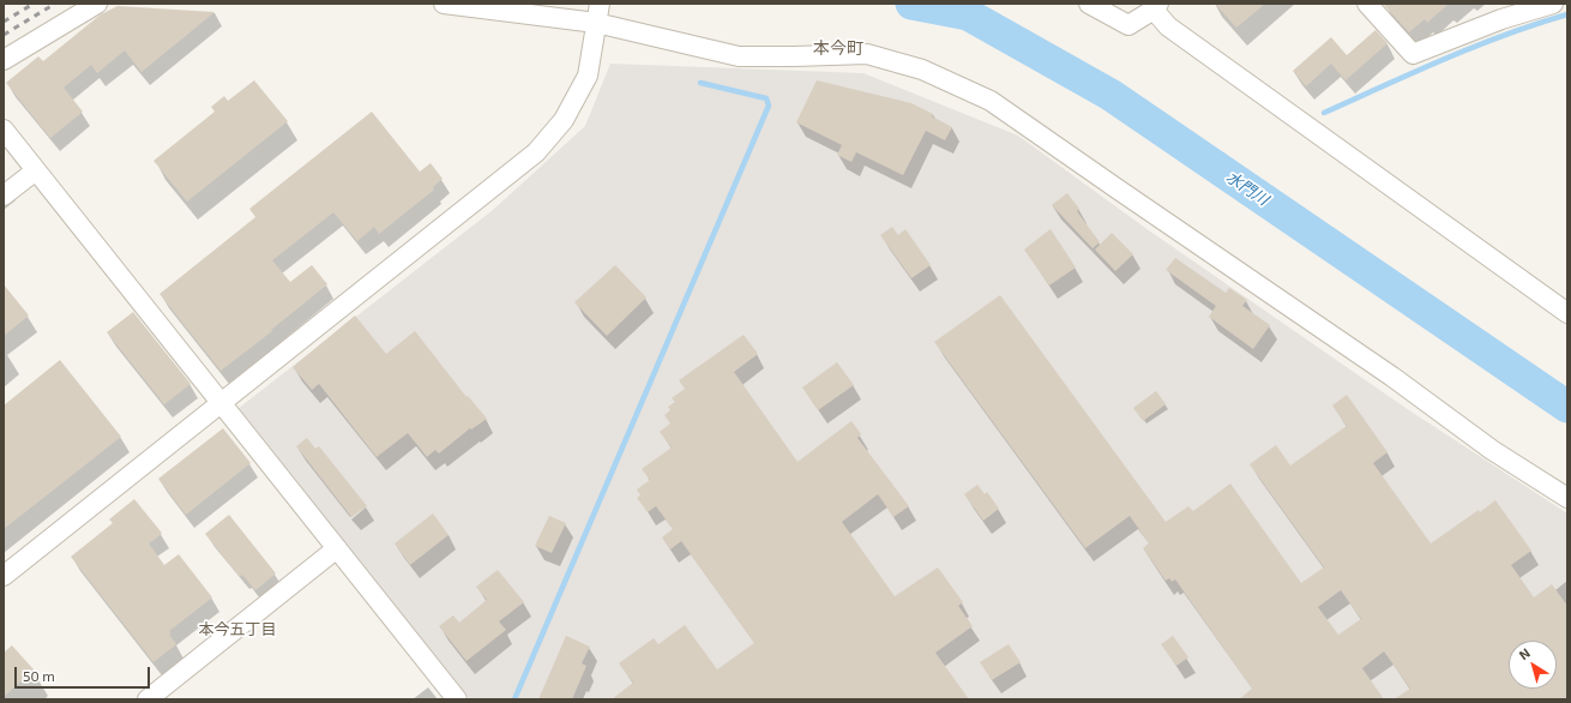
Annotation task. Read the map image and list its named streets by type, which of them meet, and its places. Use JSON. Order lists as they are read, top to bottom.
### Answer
{
  "districts": ["本今町", "本今五丁目"],
  "water": ["水門川"],
  "scale_bar": "50 m",
  "north": "top left"
}
